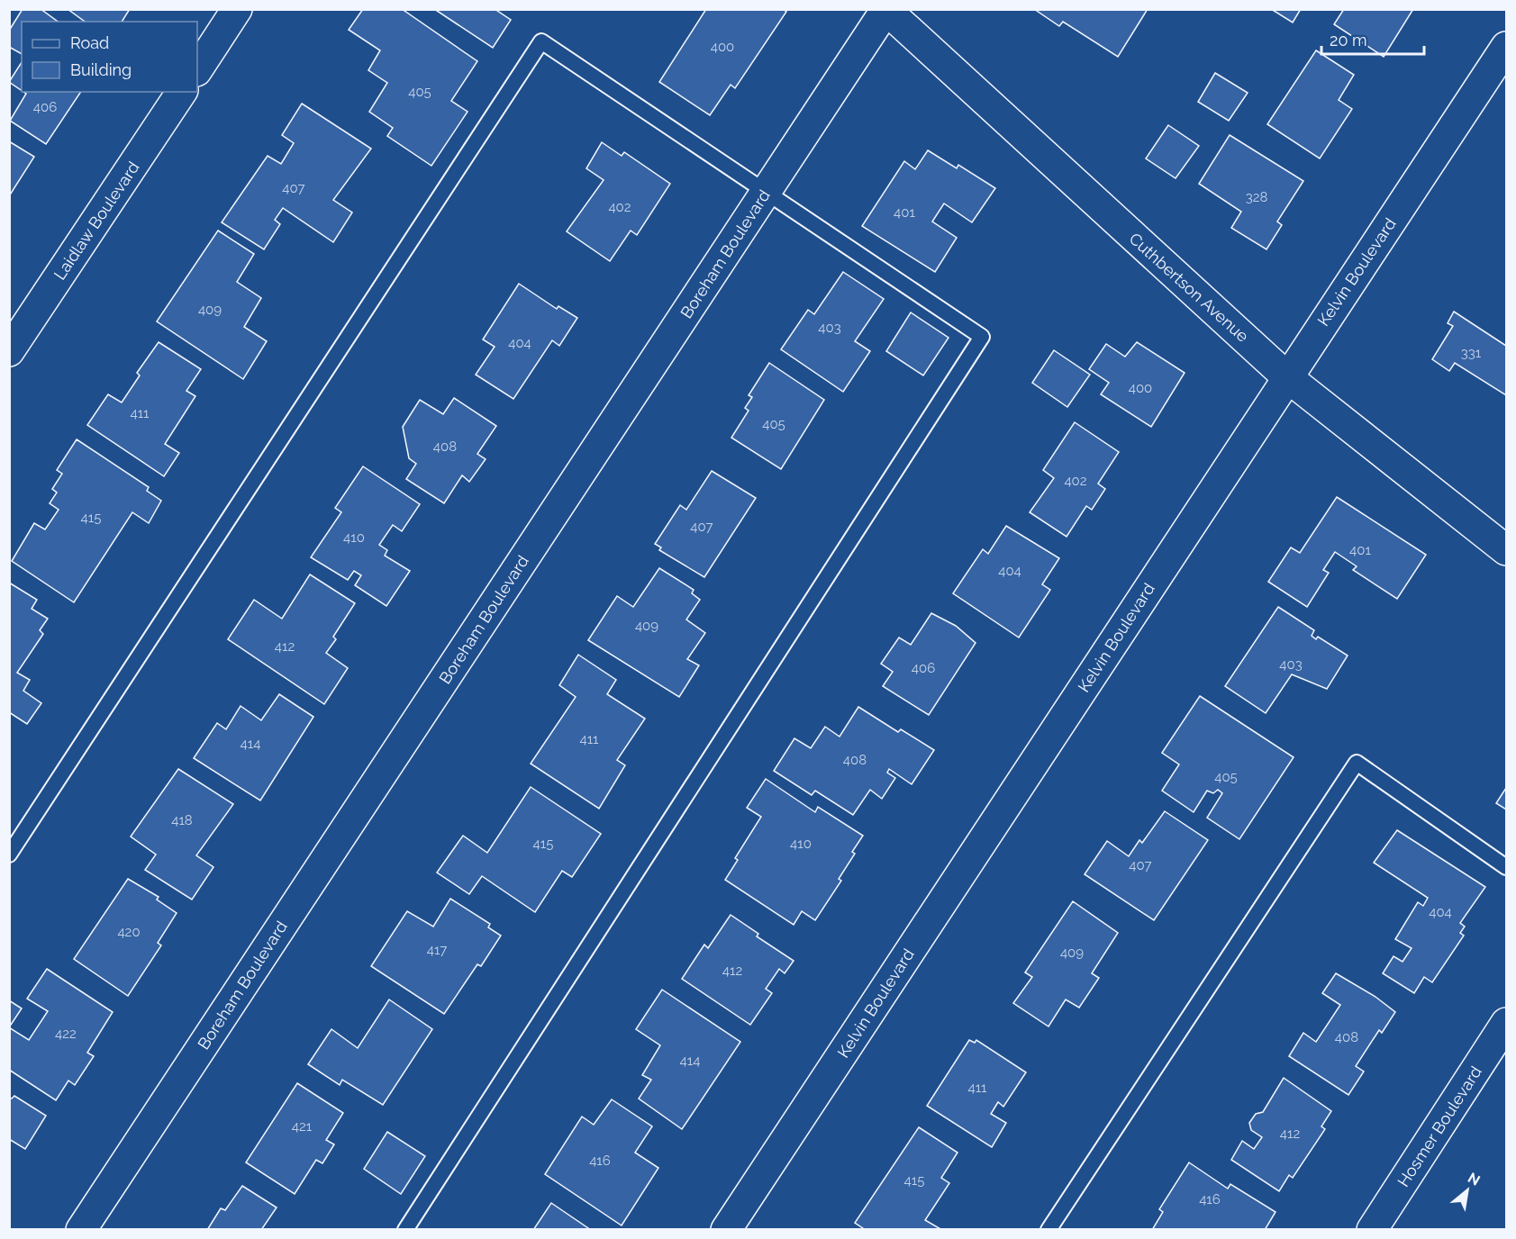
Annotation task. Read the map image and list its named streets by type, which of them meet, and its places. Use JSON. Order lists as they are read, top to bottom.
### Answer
{
  "streets": {
    "street": [
      "Laidlaw Boulevard",
      "Boreham Boulevard",
      "Kelvin Boulevard",
      "Cuthbertson Avenue",
      "Hosmer Boulevard"
    ]
  },
  "crossings": [
    ["Boreham Boulevard", "Cuthbertson Avenue"],
    ["Kelvin Boulevard", "Cuthbertson Avenue"]
  ],
  "house_numbers": [
    "400",
    "405",
    "406",
    "407",
    "328",
    "402",
    "401",
    "409",
    "403",
    "404",
    "331",
    "400",
    "411",
    "405",
    "408",
    "402",
    "415",
    "407",
    "410",
    "401",
    "404",
    "409",
    "412",
    "403",
    "406",
    "411",
    "414",
    "408",
    "405",
    "418",
    "415",
    "410",
    "407",
    "404",
    "420",
    "417",
    "409",
    "412",
    "422",
    "408",
    "414",
    "411",
    "421",
    "412",
    "416",
    "415",
    "416"
  ],
  "legend": ["Road", "Building"],
  "scale_bar": "20 m",
  "north": "top right"
}
